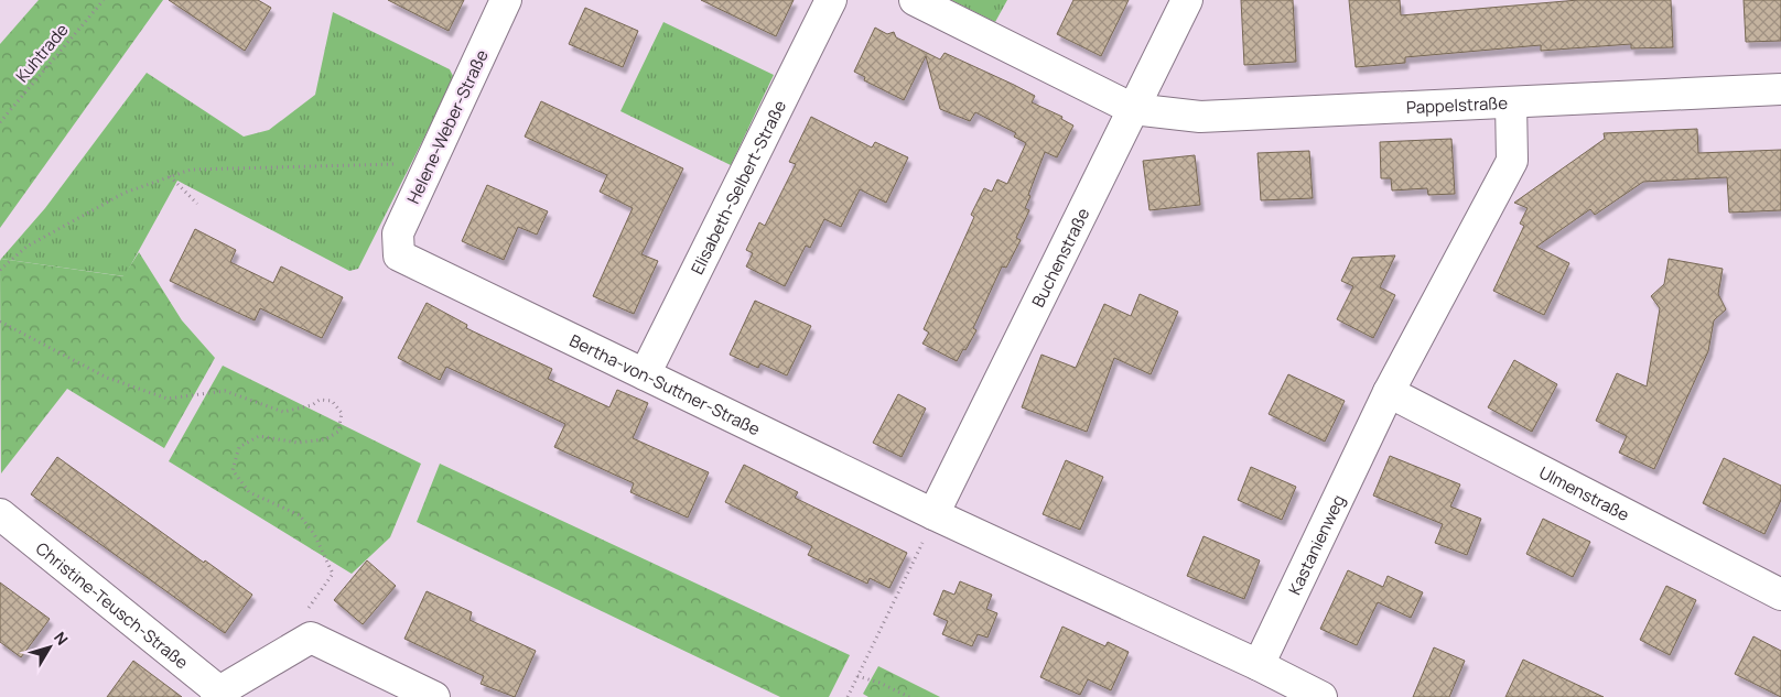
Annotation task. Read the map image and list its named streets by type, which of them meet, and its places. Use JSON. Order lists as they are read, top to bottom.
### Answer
{
  "streets": {
    "street": [
      "Pappelstraße",
      "Helene-Weber-Straße",
      "Elisabeth-Selbert-Straße",
      "Buchenstraße",
      "Bertha-von-Suttner-Straße",
      "Ulmenstraße",
      "Kastanienweg",
      "Christine-Teusch-Straße"
    ],
    "path": ["Kuhtrade"]
  },
  "crossings": [
    ["Pappelstraße", "Buchenstraße"],
    ["Pappelstraße", "Kastanienweg"],
    ["Helene-Weber-Straße", "Bertha-von-Suttner-Straße"],
    ["Elisabeth-Selbert-Straße", "Bertha-von-Suttner-Straße"],
    ["Buchenstraße", "Bertha-von-Suttner-Straße"],
    ["Ulmenstraße", "Kastanienweg"]
  ],
  "north": "top right"
}
